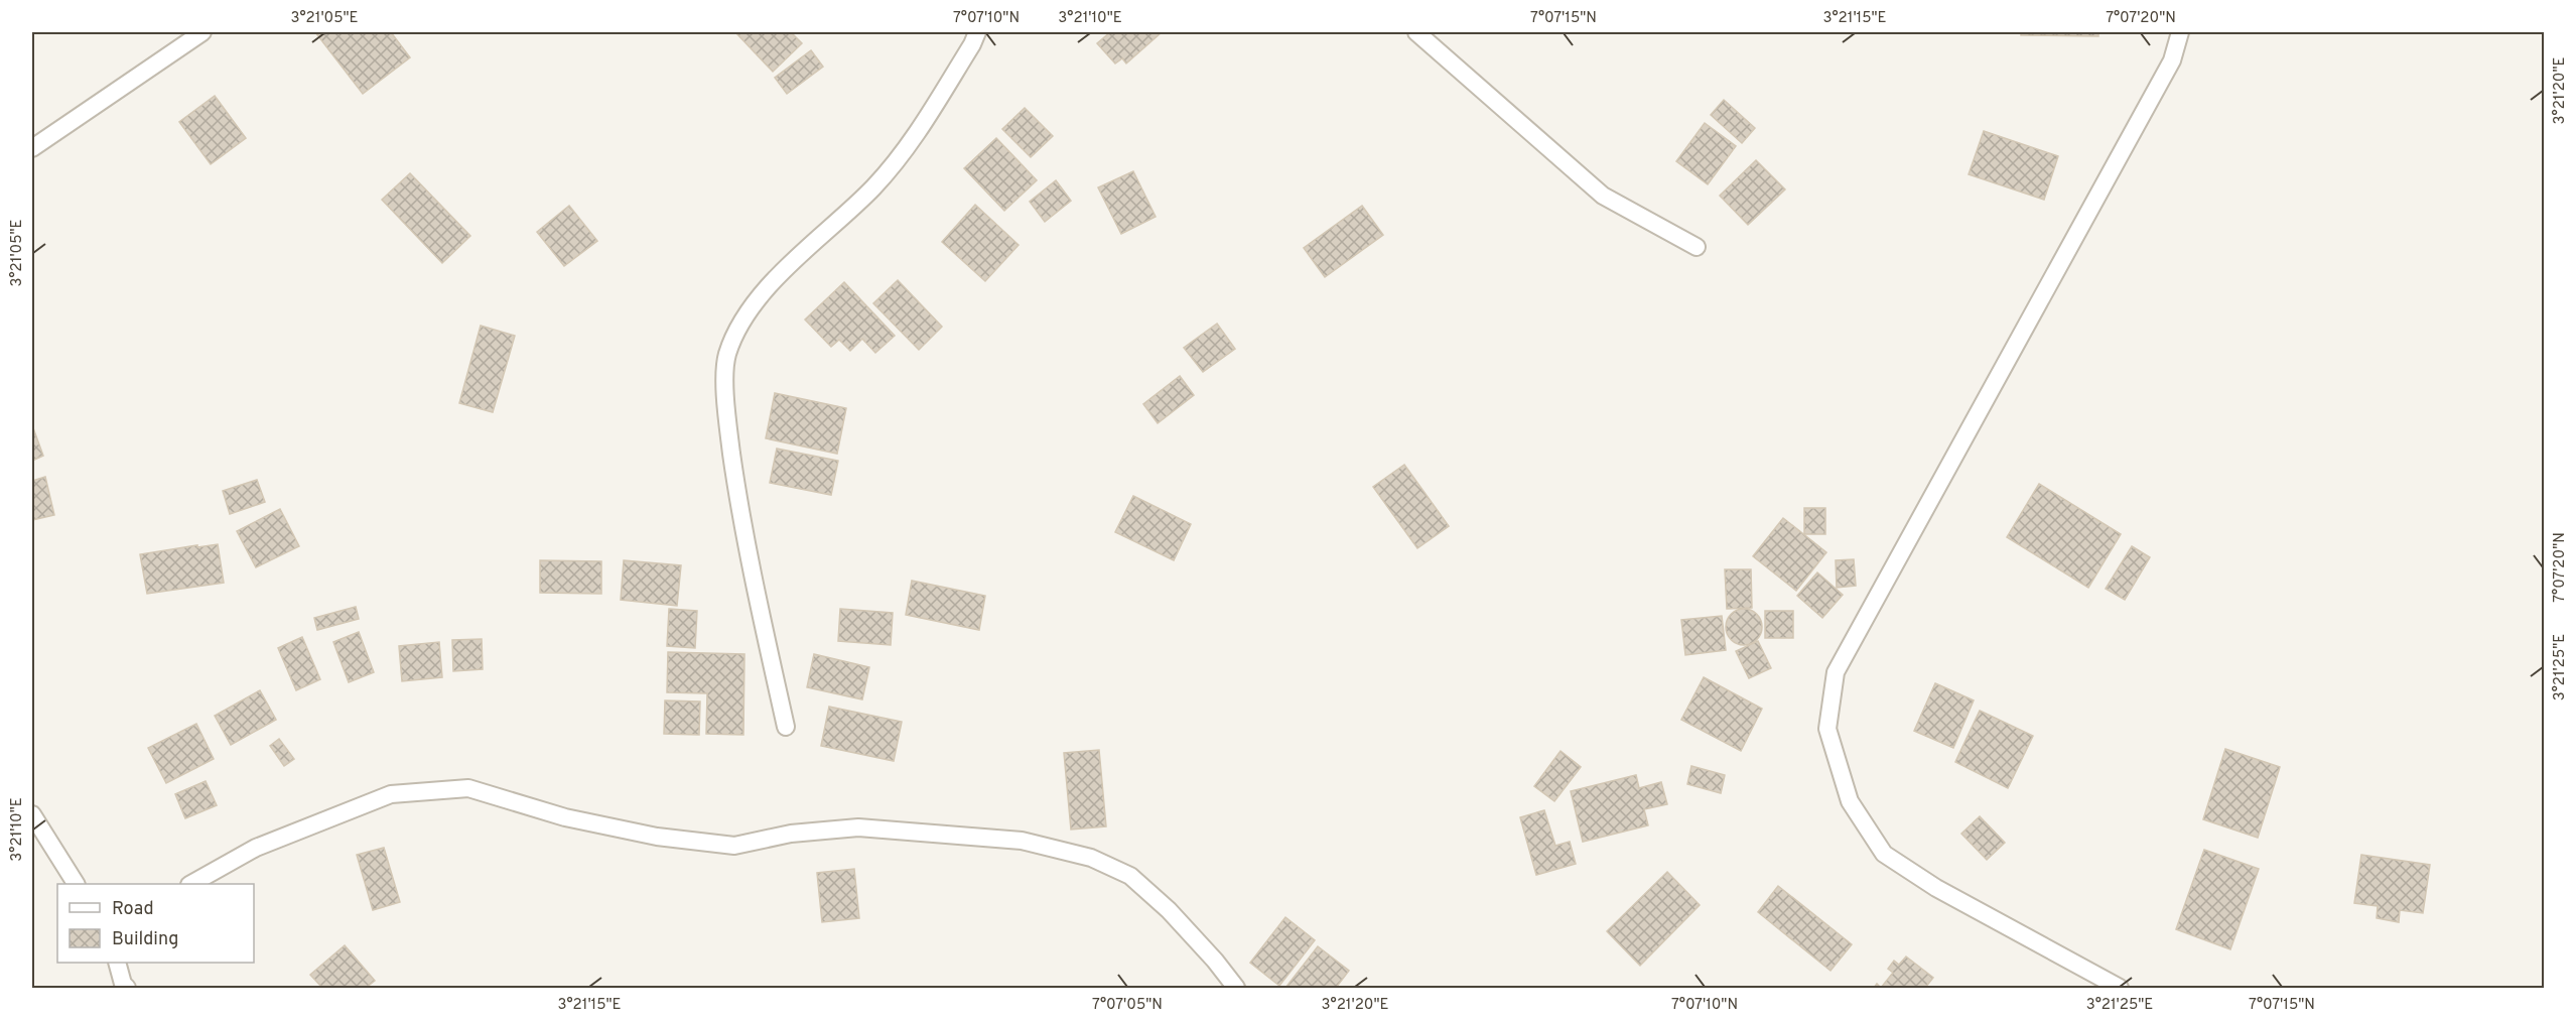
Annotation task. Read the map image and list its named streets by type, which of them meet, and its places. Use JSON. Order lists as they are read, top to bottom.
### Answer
{
  "legend": ["Road", "Building"],
  "coordinates": [
    "3°21'05\"E",
    "7°07'10\"N",
    "3°21'10\"E",
    "7°07'15\"N",
    "3°21'15\"E",
    "7°07'20\"N",
    "3°21'20\"E",
    "3°21'25\"E",
    "7°07'05\"N"
  ]
}
